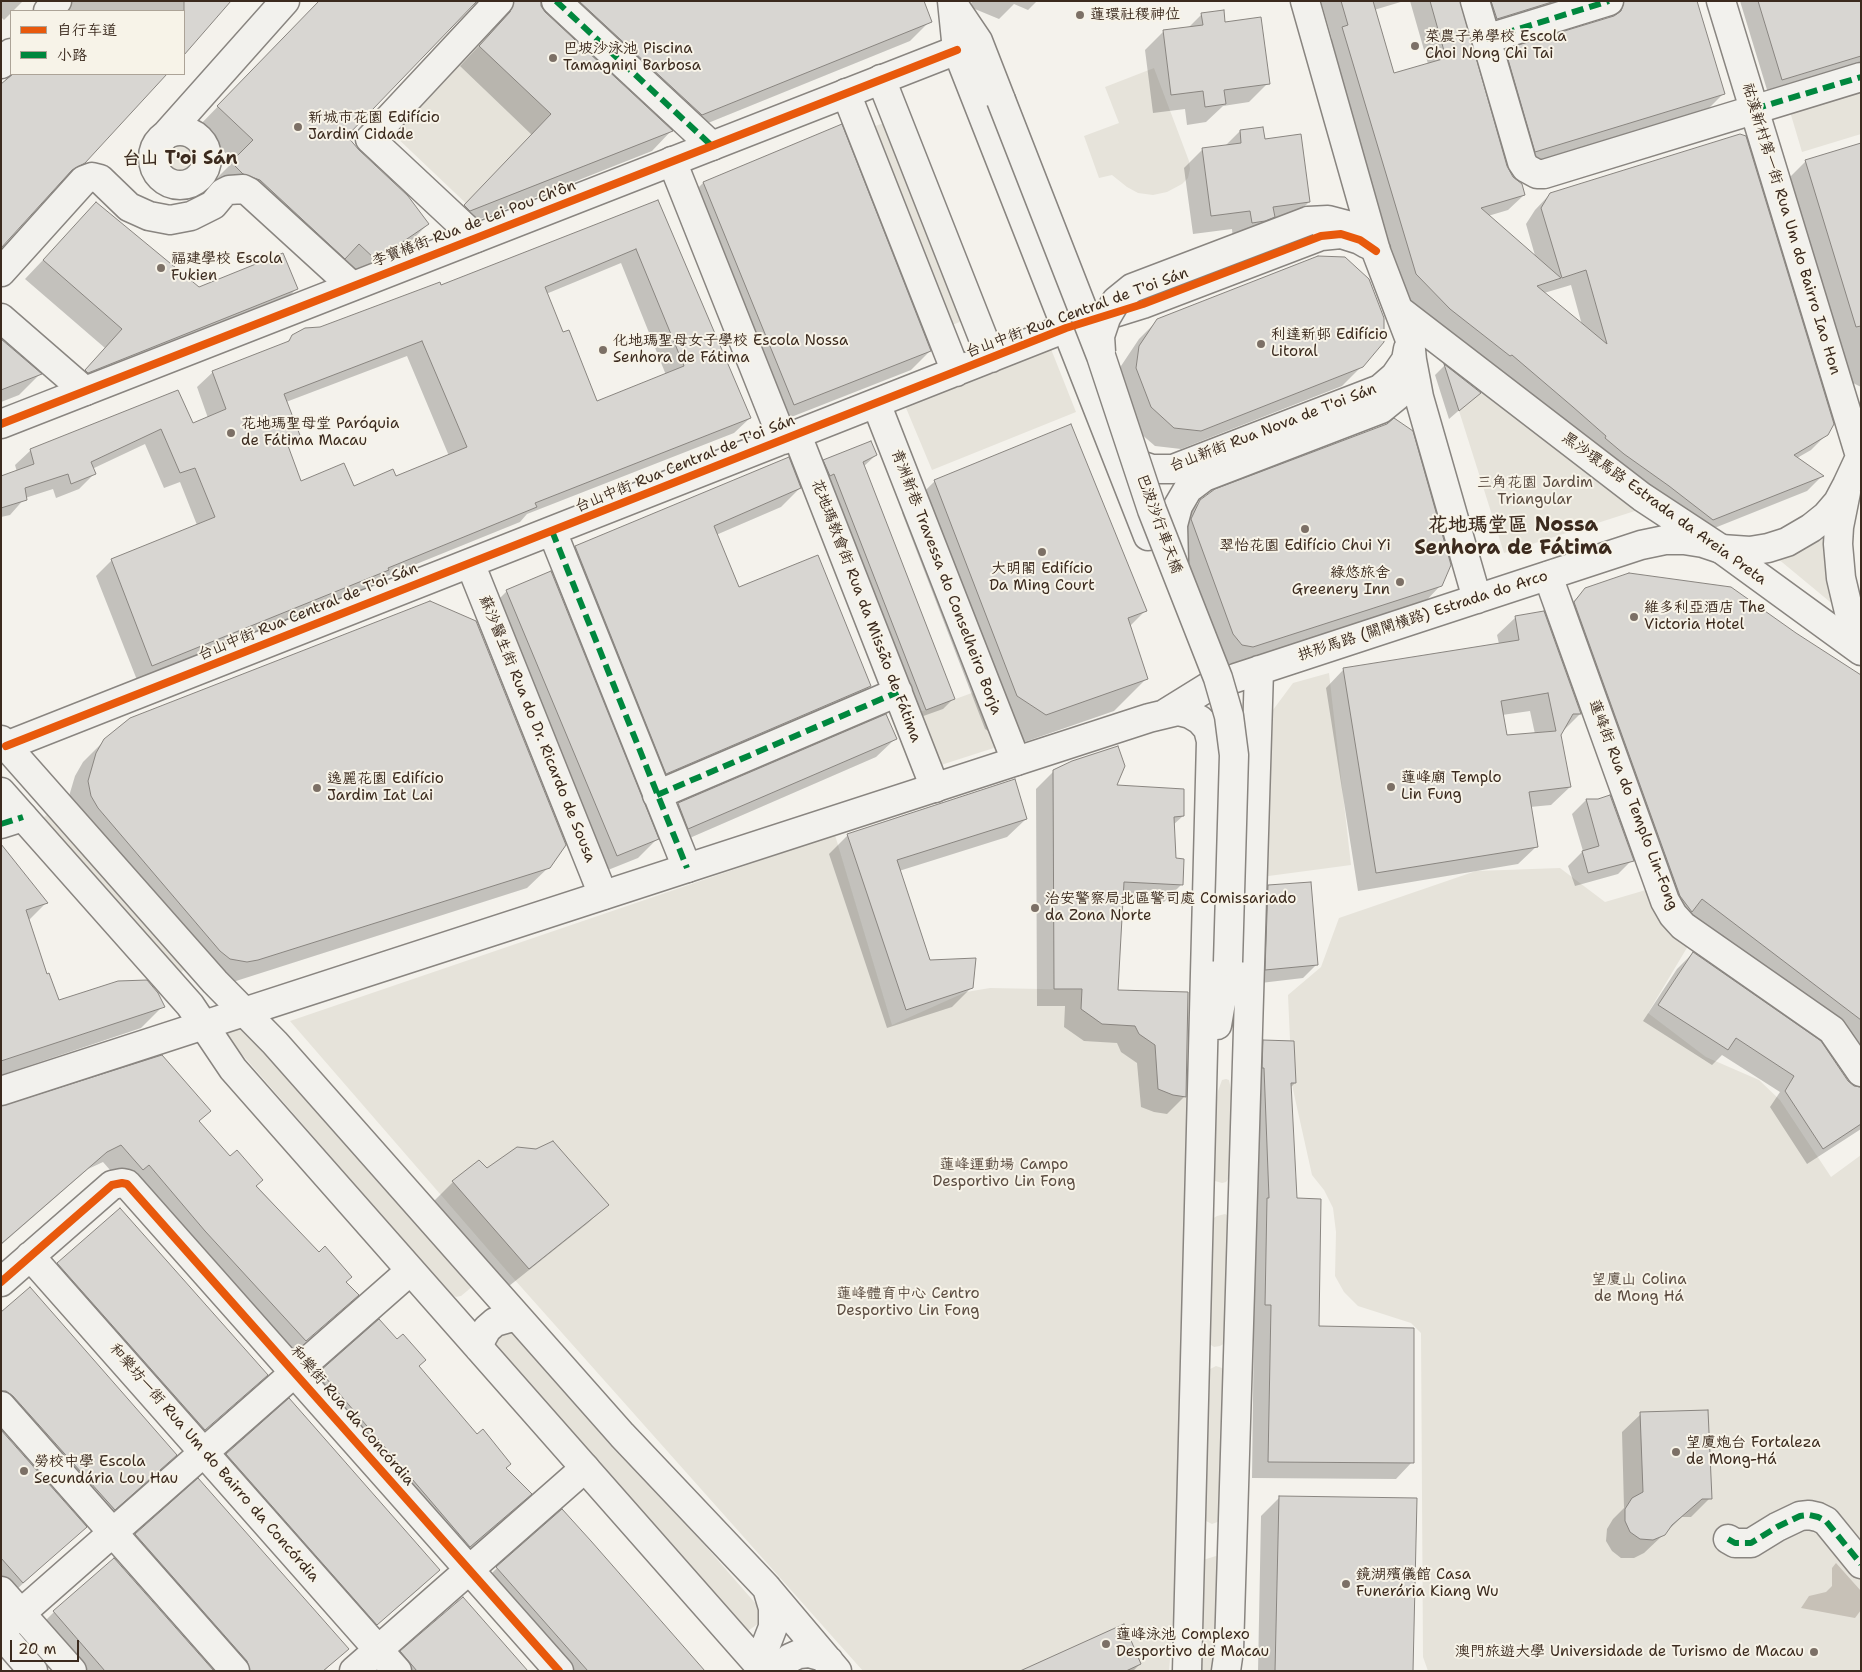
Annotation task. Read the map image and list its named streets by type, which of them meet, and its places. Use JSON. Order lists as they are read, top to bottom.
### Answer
{
  "streets": {
    "street": [
      "李寶椿街 Rua de Lei Pou Ch'ôn",
      "祐漢新村第一街 Rua Um do Bairro Iao Hon",
      "台山中街 Rua Central de T'oi Sán",
      "台山新街 Rua Nova de T'oi Sán",
      "黑沙環馬路 Estrada da Areia Preta",
      "巴波沙行車天橋",
      "青洲新巷 Travessa do Conselheiro Borja",
      "花地瑪教會街 Rua da Missão de Fátima",
      "拱形馬路 (關閘橫路) Estrada do Arco",
      "蘇沙醫生街 Rua do Dr. Ricardo de Sousa",
      "蓮峰街 Rua do Templo Lin-Fong",
      "和樂街 Rua da Concórdia",
      "和樂坊一街 Rua Um do Bairro da Concórdia"
    ]
  },
  "crossings": [
    ["李寶椿街 Rua de Lei Pou Ch'ôn", "花地瑪教會街 Rua da Missão de Fátima"],
    ["台山中街 Rua Central de T'oi Sán", "青洲新巷 Travessa do Conselheiro Borja"],
    ["台山中街 Rua Central de T'oi Sán", "花地瑪教會街 Rua da Missão de Fátima"],
    ["台山中街 Rua Central de T'oi Sán", "蘇沙醫生街 Rua do Dr. Ricardo de Sousa"],
    ["黑沙環馬路 Estrada da Areia Preta", "拱形馬路 (關閘橫路) Estrada do Arco"],
    ["拱形馬路 (關閘橫路) Estrada do Arco", "蓮峰街 Rua do Templo Lin-Fong"],
    ["和樂街 Rua da Concórdia", "和樂坊一街 Rua Um do Bairro da Concórdia"]
  ],
  "districts": ["台山 T'oi Sán", "花地瑪堂區 Nossa Senhora de Fátima"],
  "parks": [
    "三角花園 Jardim Triangular",
    "蓮峰運動場 Campo Desportivo Lin Fong",
    "望廈山 Colina de Mong Há",
    "蓮峰體育中心 Centro Desportivo Lin Fong"
  ],
  "places": [
    "蓮環社稷神位",
    "菜農子弟學校 Escola Choi Nong Chi Tai",
    "巴坡沙泳池 Piscina Tamagnini Barbosa",
    "新城市花園 Edifício Jardim Cidade",
    "福建學校 Escola Fukien",
    "利達新邨 Edifício Litoral",
    "化地瑪聖母女子學校 Escola Nossa Senhora de Fátima",
    "花地瑪聖母堂 Paróquia de Fátima Macau",
    "翠怡花園 Edifício Chui Yi",
    "大明閣 Edifício Da Ming Court",
    "綠悠旅舍 Greenery Inn",
    "維多利亞酒店 The Victoria Hotel",
    "蓮峰廟 Templo Lin Fung",
    "逸麗花園 Edifício Jardim Iat Lai",
    "治安警察局北區警司處 Comissariado da Zona Norte",
    "望廈炮台 Fortaleza de Mong-Há",
    "勞校中學 Escola Secundária Lou Hau",
    "鏡湖殯儀館 Casa Funerária Kiang Wu",
    "蓮峰泳池 Complexo Desportivo de Macau",
    "澳門旅遊大學 Universidade de Turismo de Macau"
  ],
  "legend": ["自行车道", "小路"],
  "scale_bar": "20 m"
}
